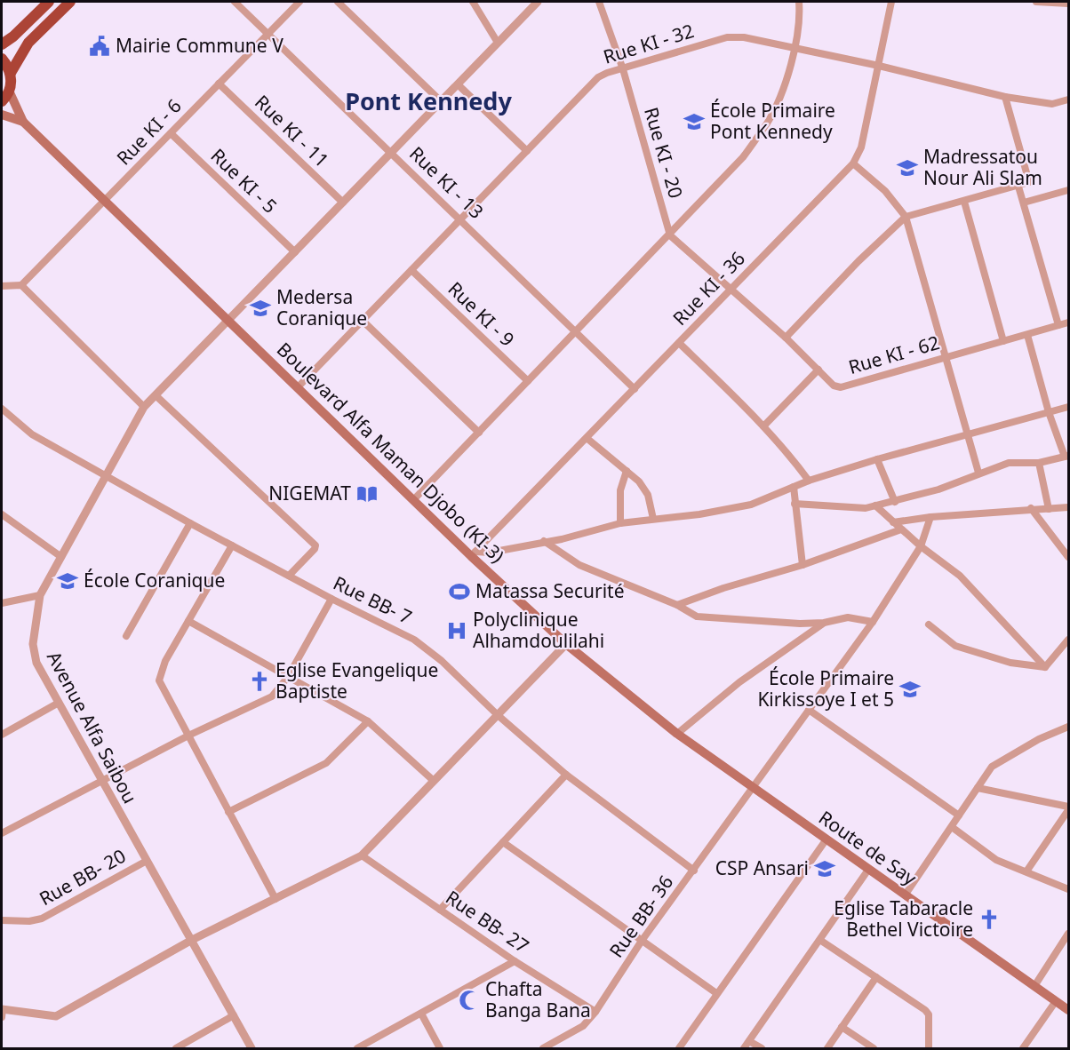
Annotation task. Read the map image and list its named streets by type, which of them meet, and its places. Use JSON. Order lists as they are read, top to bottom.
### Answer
{
  "streets": {
    "main road": ["Boulevard Alfa Maman Djobo (KI-3)", "Route de Say"],
    "street": [
      "Rue KI - 32",
      "Rue KI - 11",
      "Rue KI - 6",
      "Rue KI - 20",
      "Rue KI - 5",
      "Rue KI - 13",
      "Rue KI - 36",
      "Rue KI - 9",
      "Rue KI - 62",
      "Rue BB- 7",
      "Avenue Alfa Saibou",
      "Rue BB- 20",
      "Rue BB- 36",
      "Rue BB- 27"
    ]
  },
  "crossings": [
    ["Rue KI - 32", "Rue KI - 20"],
    ["Rue KI - 32", "Rue KI - 13"],
    ["Rue KI - 32", "Rue KI - 36"],
    ["Rue KI - 32", "Rue KI - 9"],
    ["Rue KI - 32", "Boulevard Alfa Maman Djobo (KI-3)"],
    ["Rue KI - 11", "Rue KI - 6"],
    ["Rue KI - 11", "Avenue Alfa Saibou"],
    ["Rue KI - 6", "Rue KI - 5"],
    ["Rue KI - 6", "Rue KI - 13"],
    ["Rue KI - 6", "Boulevard Alfa Maman Djobo (KI-3)"],
    ["Rue KI - 5", "Avenue Alfa Saibou"],
    ["Rue KI - 13", "Rue KI - 36"],
    ["Rue KI - 13", "Avenue Alfa Saibou"],
    ["Rue KI - 36", "Rue KI - 62"],
    ["Rue KI - 36", "Boulevard Alfa Maman Djobo (KI-3)"],
    ["Boulevard Alfa Maman Djobo (KI-3)", "Avenue Alfa Saibou"],
    ["Boulevard Alfa Maman Djobo (KI-3)", "Route de Say"],
    ["Boulevard Alfa Maman Djobo (KI-3)", "Rue BB- 36"],
    ["Rue BB- 7", "Avenue Alfa Saibou"],
    ["Rue BB- 7", "Rue BB- 36"],
    ["Avenue Alfa Saibou", "Rue BB- 20"],
    ["Route de Say", "Rue BB- 36"],
    ["Rue BB- 36", "Rue BB- 27"]
  ],
  "districts": ["Pont Kennedy"],
  "places": {
    "public building": ["Mairie Commune V"],
    "school or university": [
      "École Primaire Pont Kennedy",
      "Madressatou Nour Ali Slam",
      "Medersa Coranique",
      "École Coranique",
      "École Primaire Kirkissoye I et 5",
      "CSP Ansari"
    ],
    "library": ["NIGEMAT"],
    "sports": ["Matassa Securité"],
    "hospital": ["Polyclinique Alhamdoulilahi"],
    "church": ["Eglise Evangelique Baptiste", "Eglise Tabaracle Bethel Victoire"],
    "mosque": ["Chafta Banga Bana"]
  }
}
